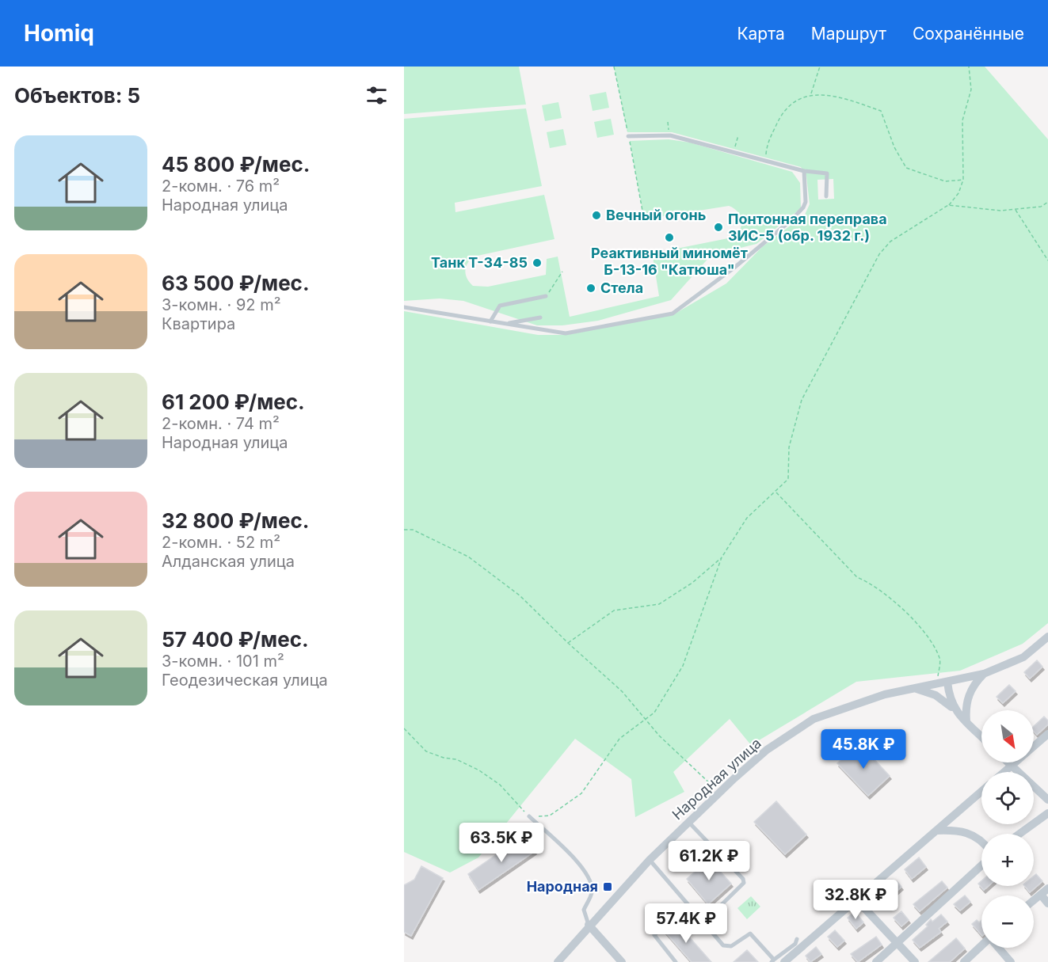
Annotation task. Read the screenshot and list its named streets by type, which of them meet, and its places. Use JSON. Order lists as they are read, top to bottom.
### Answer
{
  "streets": {
    "street": ["Народная улица"]
  },
  "places": {
    "other": [
      "Вечный огонь",
      "Понтонная переправа ЗИС-5 (обр. 1932 г.)",
      "Реактивный миномёт Б-13-16 \"Катюша\"",
      "Танк Т-34-85",
      "Стела"
    ],
    "transit": ["Народная"]
  },
  "north": "bottom right",
  "page": {
    "header": "Homiq",
    "nav": ["Карта", "Маршрут", "Сохранённые"],
    "heading": "Объектов: 5",
    "list": [
      {
        "name": "45 800 ₽/мес.",
        "note": "2-комн. · 76 m² · Народная улица"
      },
      {
        "name": "63 500 ₽/мес.",
        "note": "3-комн. · 92 m² · Квартира"
      },
      {
        "name": "61 200 ₽/мес.",
        "note": "2-комн. · 74 m² · Народная улица"
      },
      {
        "name": "32 800 ₽/мес.",
        "note": "2-комн. · 52 m² · Алданская улица"
      },
      {
        "name": "57 400 ₽/мес.",
        "note": "3-комн. · 101 m² · Геодезическая улица"
      }
    ],
    "map_buttons": ["+", "−"],
    "price": [
      "45.8K ₽",
      "63.5K ₽",
      "61.2K ₽",
      "32.8K ₽",
      "57.4K ₽"
    ]
  }
}
